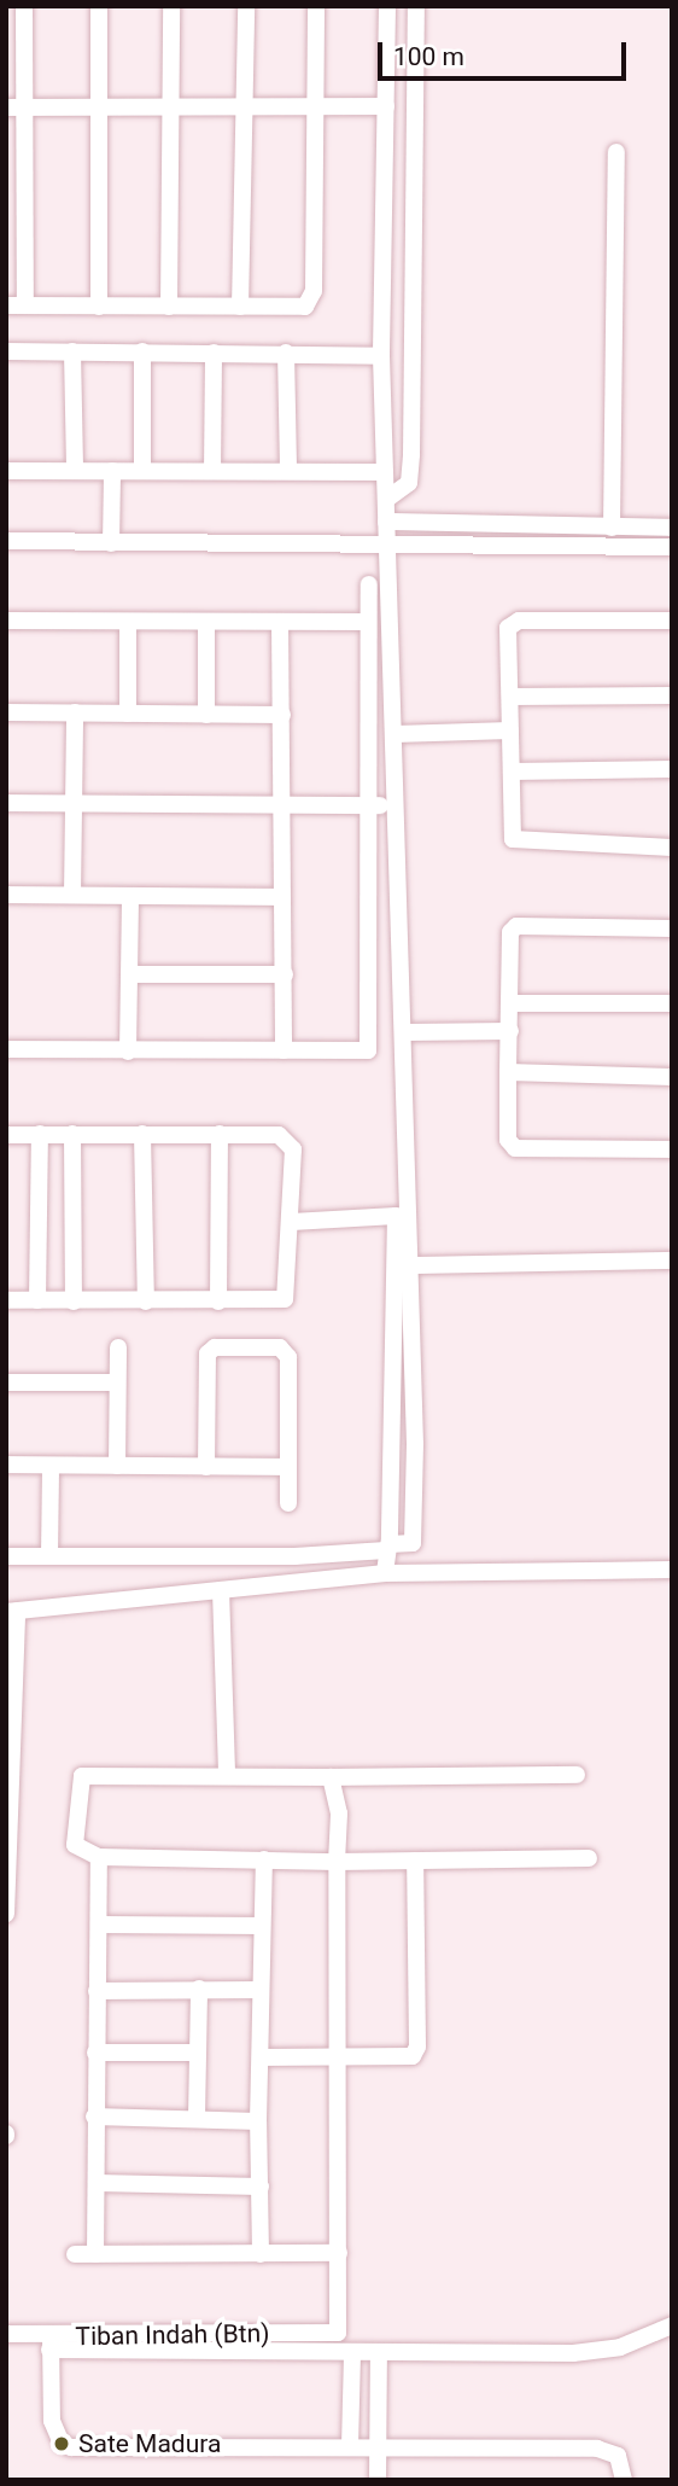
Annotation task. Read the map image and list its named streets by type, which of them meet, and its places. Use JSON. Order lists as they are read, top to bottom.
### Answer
{
  "streets": {
    "street": ["Tiban Indah (Btn)"]
  },
  "places": ["Sate Madura"],
  "scale_bar": "100 m"
}
